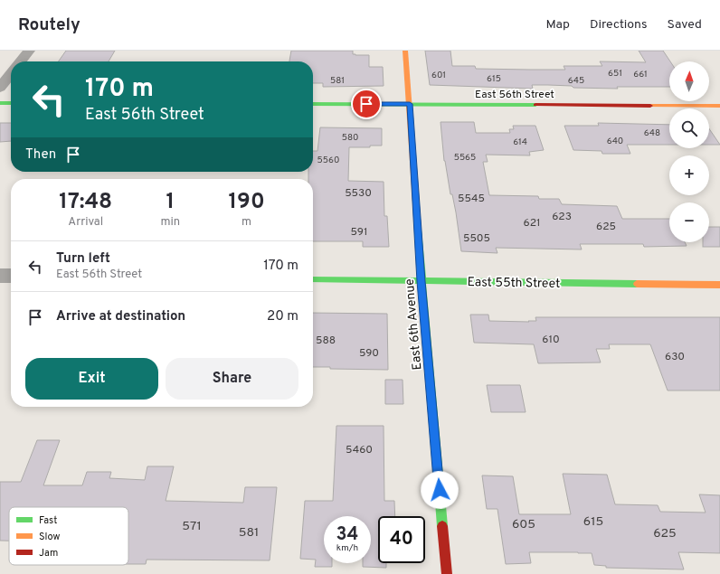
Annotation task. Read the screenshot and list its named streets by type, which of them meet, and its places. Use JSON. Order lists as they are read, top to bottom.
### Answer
{
  "streets": {
    "street": ["East 56th Street", "East 55th Street", "East 6th Avenue"]
  },
  "crossings": [
    ["East 56th Street", "East 6th Avenue"],
    ["East 55th Street", "East 6th Avenue"]
  ],
  "house_numbers": [
    "651",
    "661",
    "601",
    "615",
    "581",
    "645",
    "648",
    "580",
    "640",
    "614",
    "5565",
    "5560",
    "5530",
    "5545",
    "623",
    "621",
    "625",
    "591",
    "5505",
    "610",
    "588",
    "590",
    "630",
    "5460",
    "615",
    "605",
    "571",
    "581",
    "625"
  ],
  "legend": ["Fast", "Slow", "Jam"],
  "north": "top",
  "page": {
    "header": "Routely",
    "nav": ["Map", "Directions", "Saved"],
    "map_buttons": ["+", "−"],
    "turn": ["170 m", "East 56th Street"],
    "then": "Then",
    "eta": [
      "17:48",
      "Arrival",
      "1",
      "min",
      "190",
      "m"
    ],
    "list": [
      {
        "name": "Turn left",
        "note": "East 56th Street",
        "value": "170 m"
      },
      {
        "name": "Arrive at destination",
        "value": "20 m"
      }
    ],
    "buttons": ["Exit", "Share"],
    "speed": "34 km/h",
    "limit": "40"
  }
}
